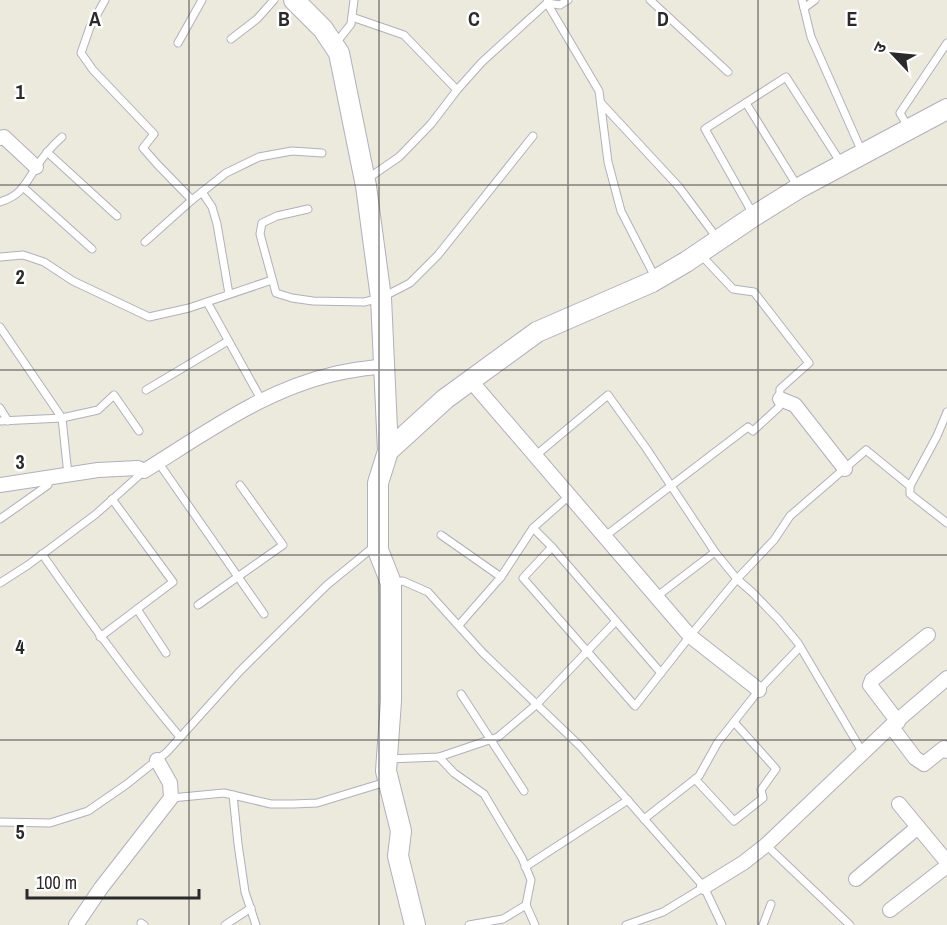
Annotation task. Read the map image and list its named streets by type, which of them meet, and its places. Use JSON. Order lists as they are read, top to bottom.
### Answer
{
  "scale_bar": "100 m",
  "north": "top left",
  "grid": {
    "columns": [
      "A",
      "B",
      "C",
      "D",
      "E"
    ],
    "rows": [
      "1",
      "2",
      "3",
      "4",
      "5"
    ]
  }
}
